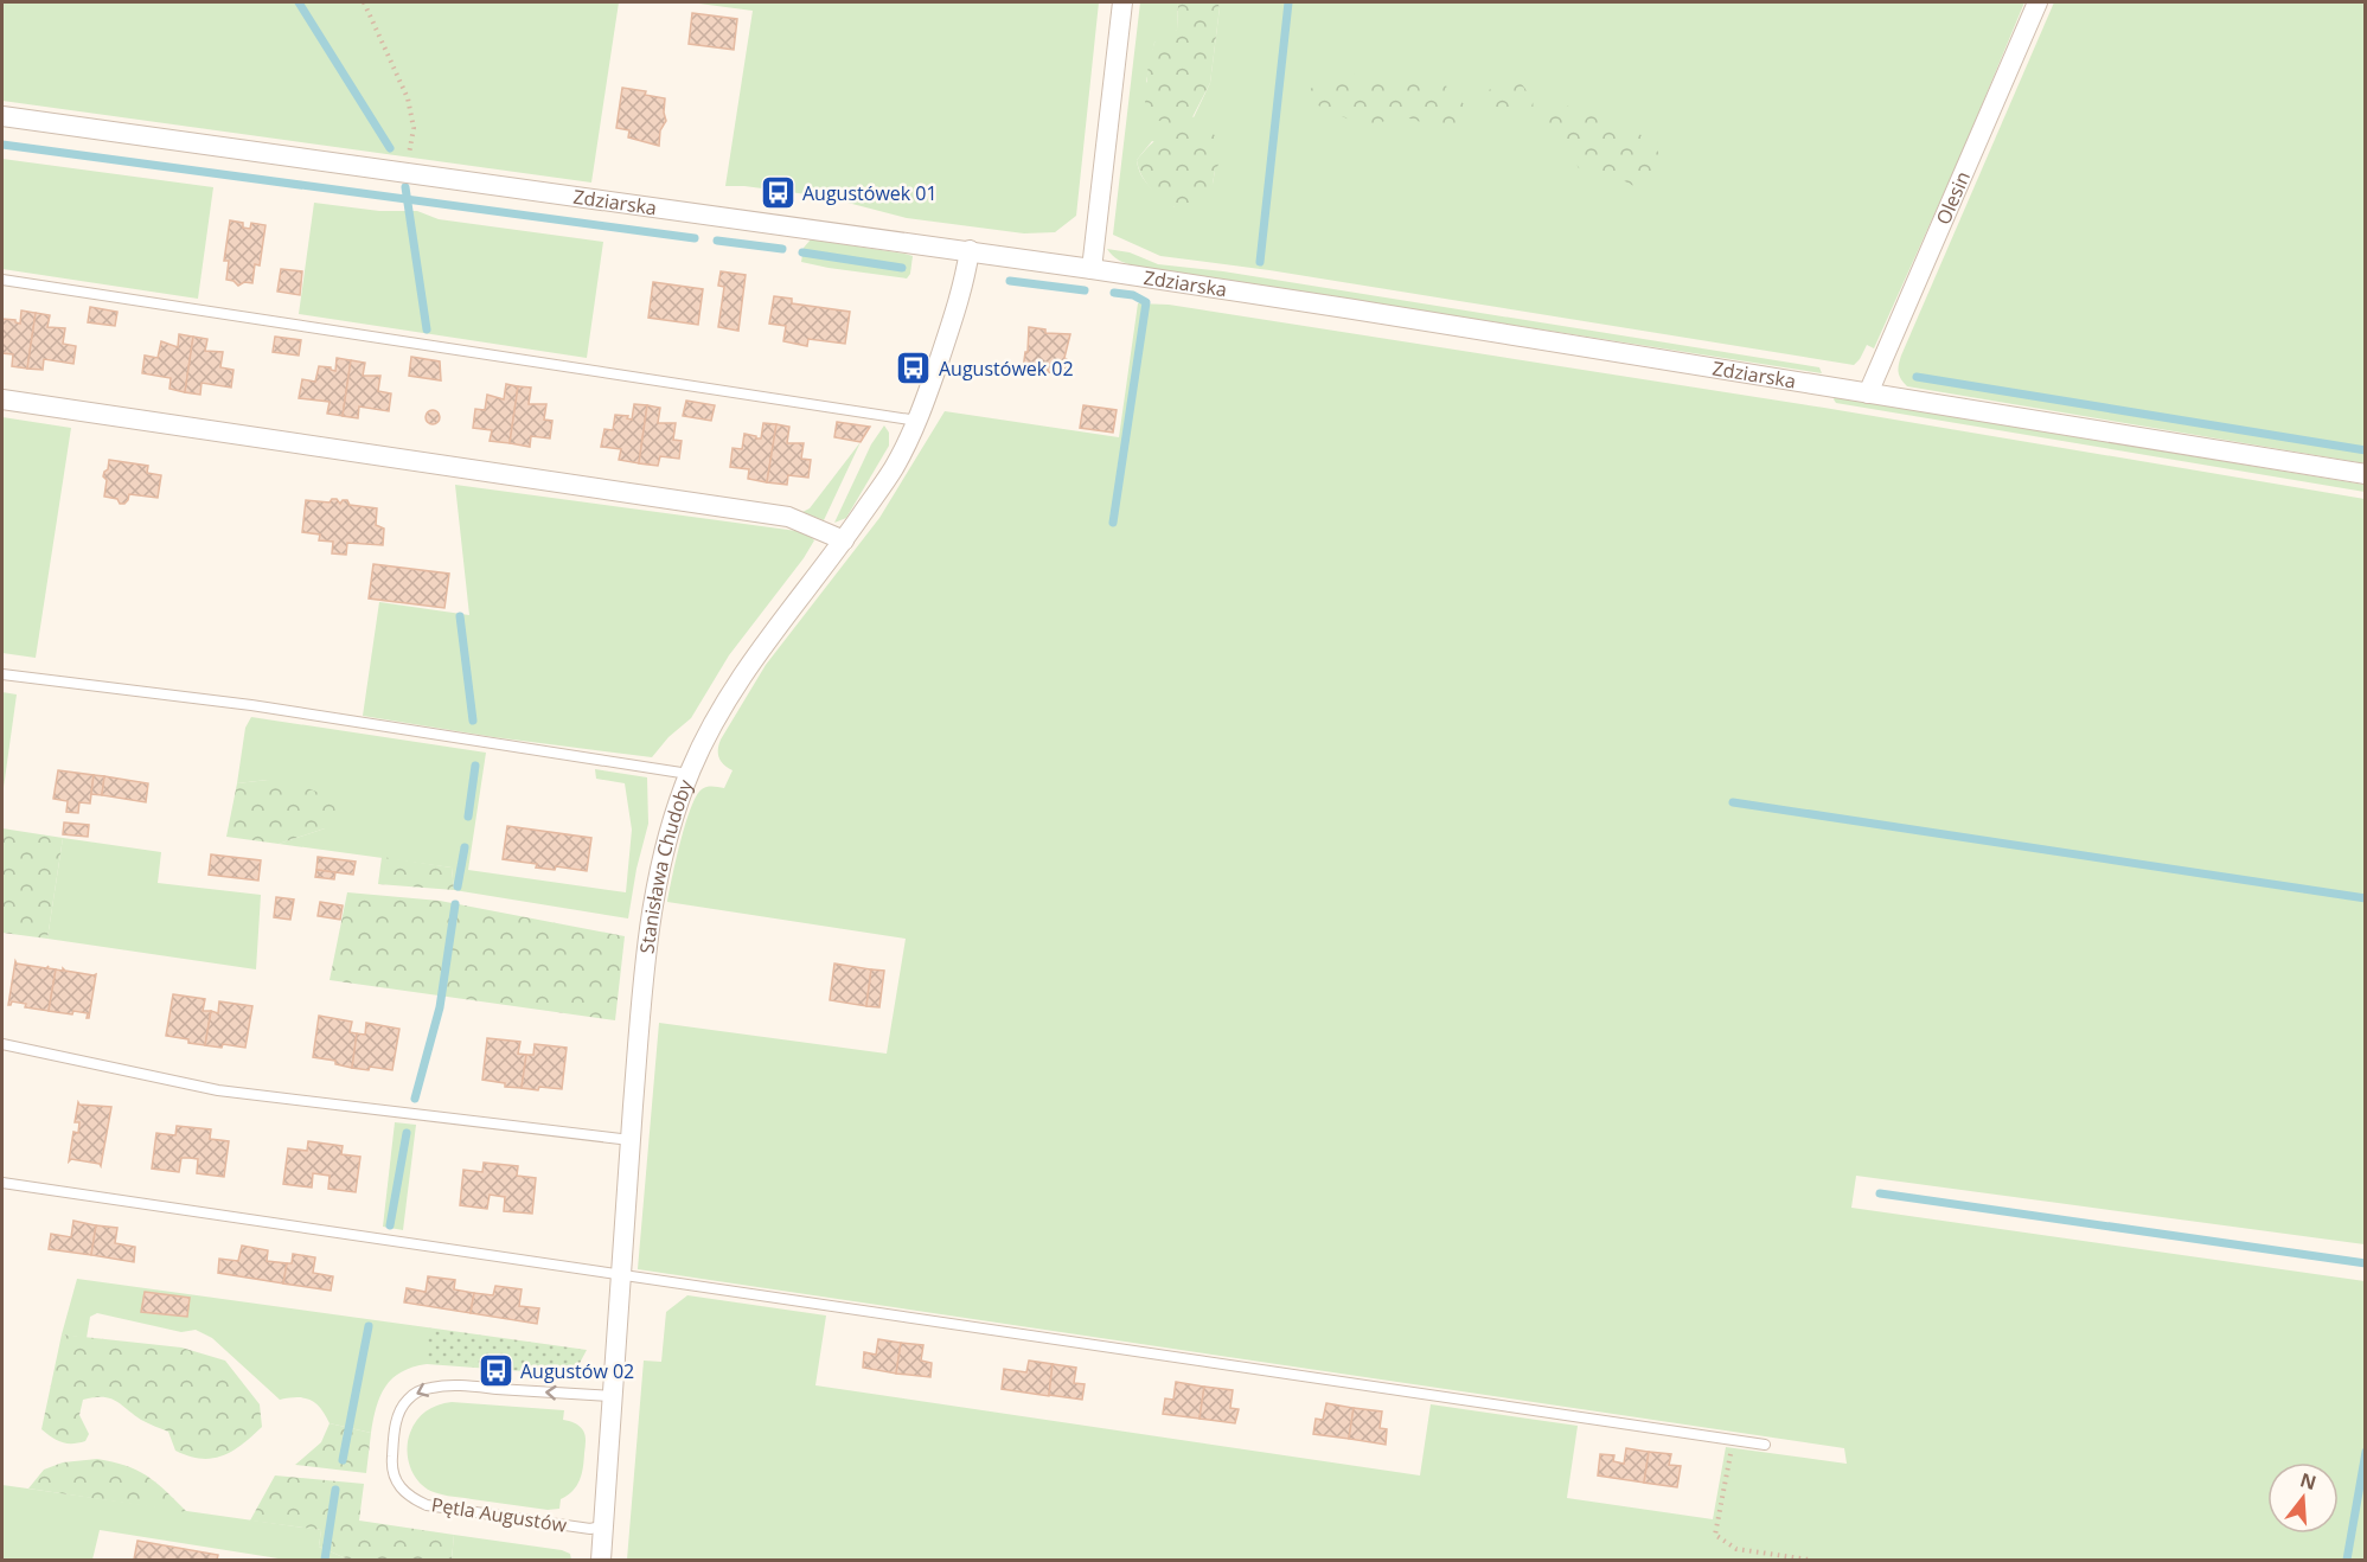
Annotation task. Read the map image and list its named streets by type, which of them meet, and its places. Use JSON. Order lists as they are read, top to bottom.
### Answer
{
  "streets": {
    "street": ["Olesin", "Zdziarska", "Stanisława Chudoby"],
    "lane": ["Pętla Augustów"]
  },
  "crossings": [
    ["Olesin", "Zdziarska"],
    ["Zdziarska", "Stanisława Chudoby"],
    ["Stanisława Chudoby", "Pętla Augustów"]
  ],
  "places": {
    "bus stop": ["Augustówek 01", "Augustówek 02", "Augustów 02"]
  },
  "north": "top"
}
